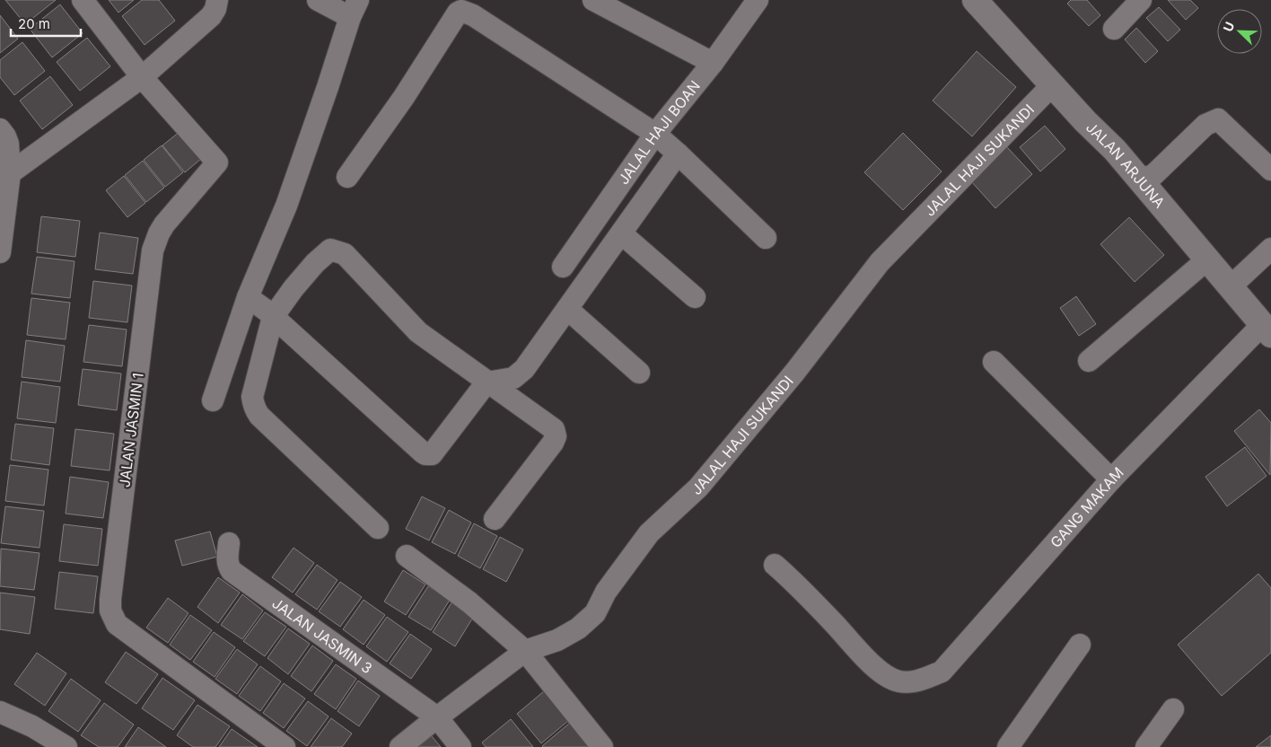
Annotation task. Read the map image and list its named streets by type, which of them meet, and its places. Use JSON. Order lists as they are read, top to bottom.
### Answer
{
  "streets": {
    "street": [
      "JALAL HAJI BOAN",
      "JALAL HAJI SUKANDI",
      "JALAN ARJUNA",
      "JALAN JASMIN 1",
      "GANG MAKAM",
      "JALAN JASMIN 3"
    ]
  },
  "crossings": [
    ["JALAL HAJI SUKANDI", "JALAN ARJUNA"],
    ["JALAL HAJI SUKANDI", "JALAN JASMIN 3"],
    ["JALAN ARJUNA", "GANG MAKAM"]
  ],
  "scale_bar": "20 m",
  "north": "top left"
}
